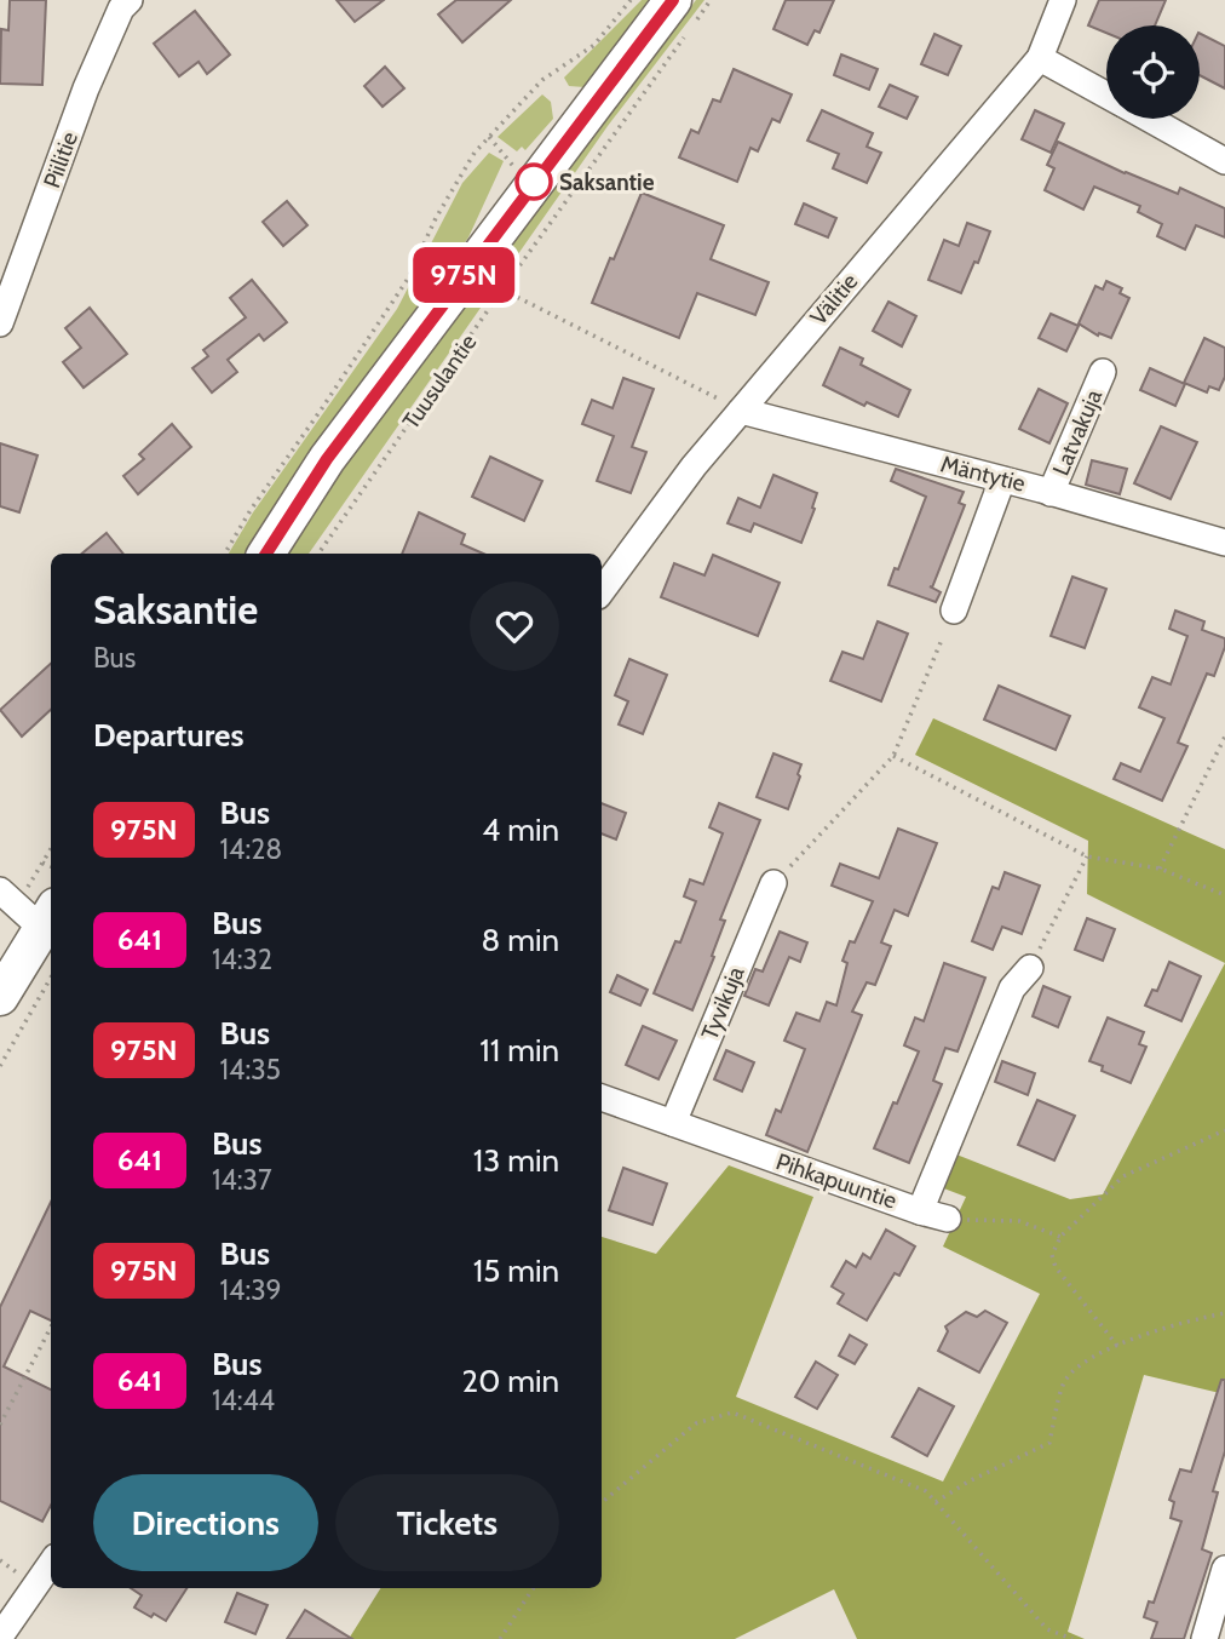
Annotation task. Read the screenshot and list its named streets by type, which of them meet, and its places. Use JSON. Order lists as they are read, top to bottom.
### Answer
{
  "streets": {
    "main road": ["Tuusulantie"],
    "street": [
      "Piilitie",
      "Välitie",
      "Latvakuja",
      "Mäntytie",
      "Tyvikuja",
      "Pihkapuuntie"
    ]
  },
  "crossings": [
    ["Välitie", "Mäntytie"],
    ["Latvakuja", "Mäntytie"],
    ["Tyvikuja", "Pihkapuuntie"]
  ],
  "places": ["Saksantie"],
  "lines": ["bus line 975N"],
  "page": {
    "on_map": "975N",
    "heading": [
      ["Saksantie", "Bus"],
      "Departures"
    ],
    "list": [
      {
        "mark": "975N",
        "name": "Bus",
        "note": "14:28",
        "value": "4 min"
      },
      {
        "mark": "641",
        "name": "Bus",
        "note": "14:32",
        "value": "8 min"
      },
      {
        "mark": "975N",
        "name": "Bus",
        "note": "14:35",
        "value": "11 min"
      },
      {
        "mark": "641",
        "name": "Bus",
        "note": "14:37",
        "value": "13 min"
      },
      {
        "mark": "975N",
        "name": "Bus",
        "note": "14:39",
        "value": "15 min"
      },
      {
        "mark": "641",
        "name": "Bus",
        "note": "14:44",
        "value": "20 min"
      }
    ],
    "buttons": ["Directions", "Tickets"]
  }
}
